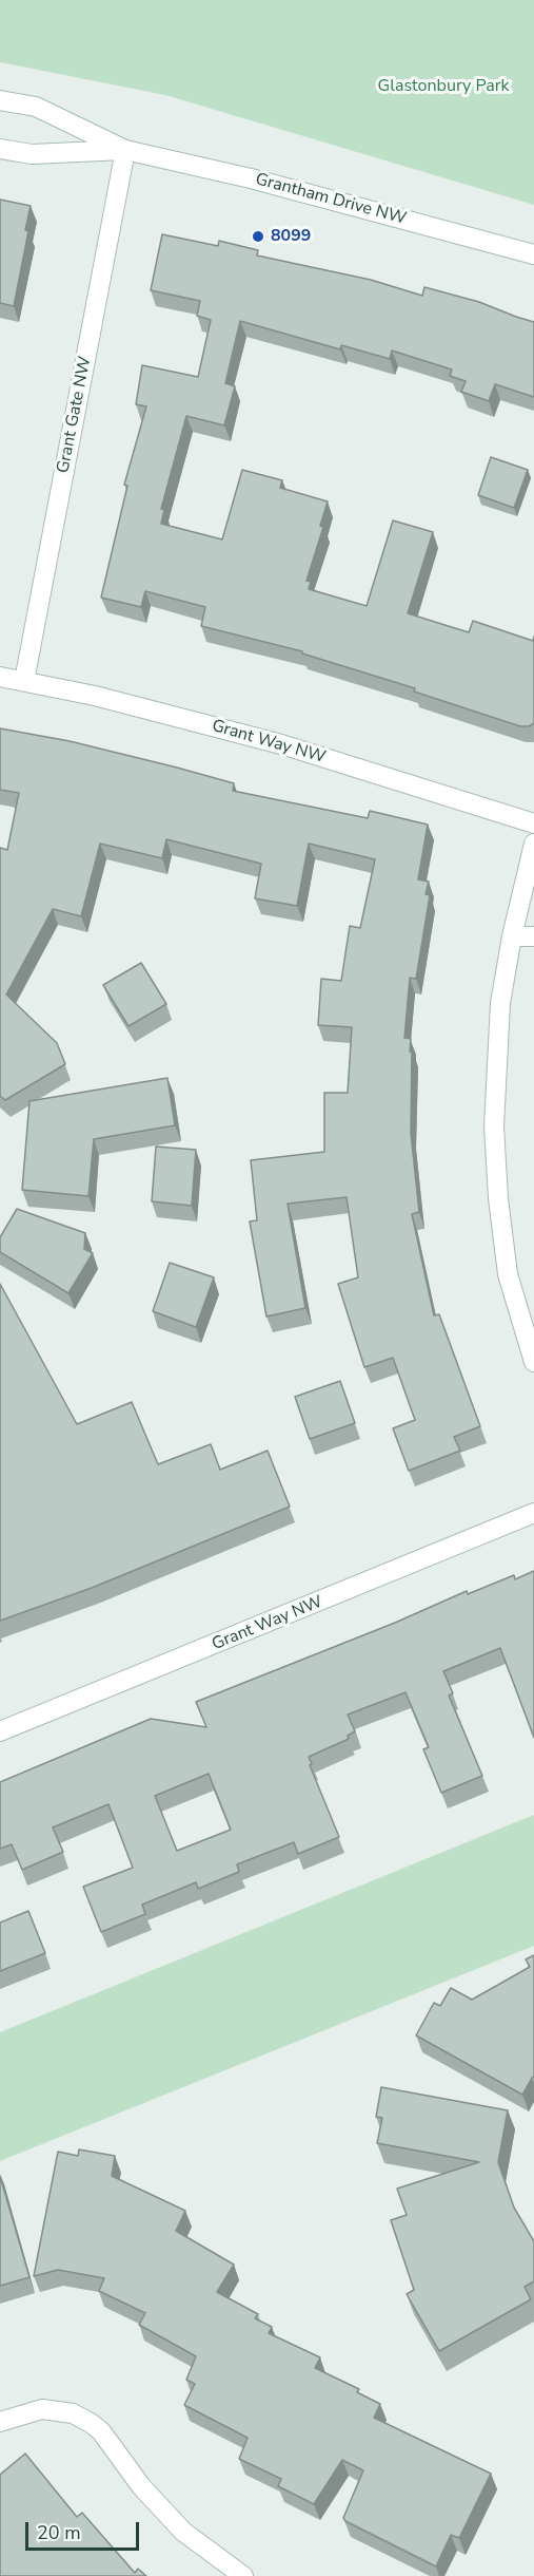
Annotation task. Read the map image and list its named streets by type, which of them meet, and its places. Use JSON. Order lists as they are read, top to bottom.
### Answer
{
  "streets": {
    "street": ["Grantham Drive NW", "Grant Gate NW", "Grant Way NW"]
  },
  "crossings": [
    ["Grantham Drive NW", "Grant Gate NW"],
    ["Grant Gate NW", "Grant Way NW"]
  ],
  "parks": ["Glastonbury Park"],
  "places": ["8099"],
  "scale_bar": "20 m"
}
